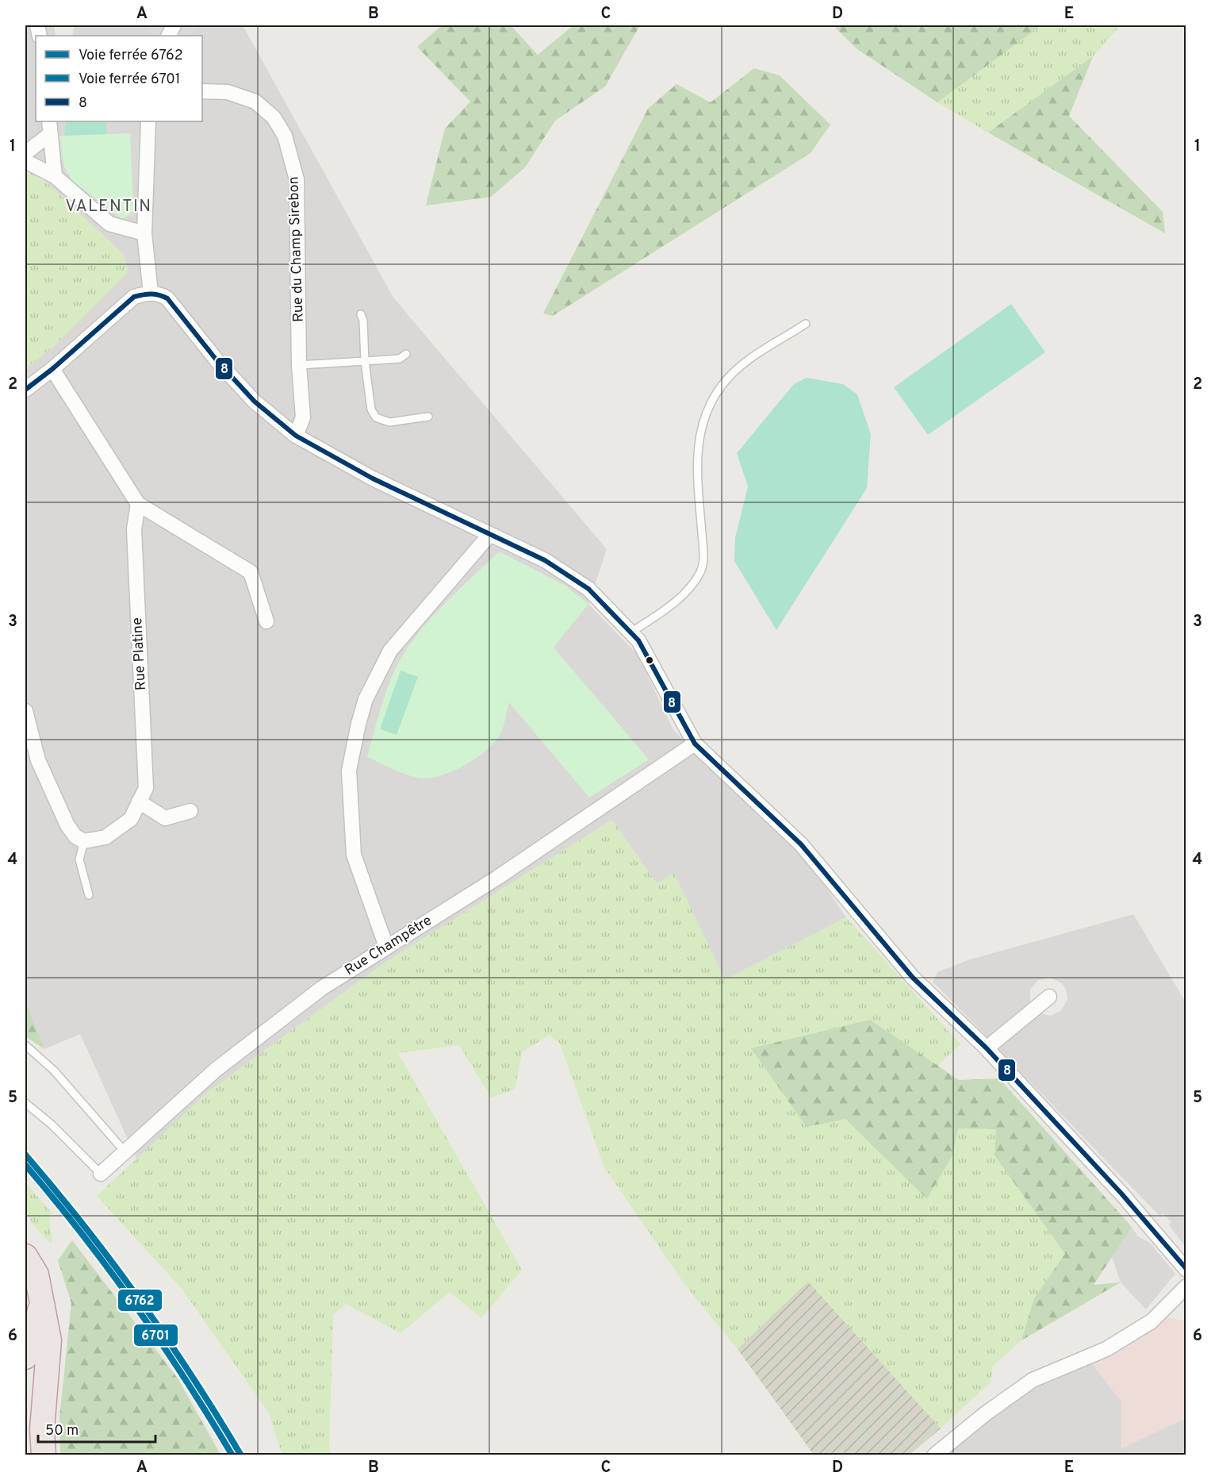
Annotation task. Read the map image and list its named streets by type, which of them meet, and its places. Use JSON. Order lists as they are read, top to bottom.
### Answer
{
  "streets": {
    "street": ["Rue du Champ Sirebon", "Rue Platine", "Rue Champêtre"]
  },
  "districts": ["VALENTIN"],
  "lines": ["transit line 8", "rail line 6762", "rail line 6701"],
  "legend": ["Voie ferrée 6762", "Voie ferrée 6701", "8"],
  "scale_bar": "50 m",
  "grid": {
    "columns": [
      "A",
      "B",
      "C",
      "D",
      "E"
    ],
    "rows": [
      "1",
      "2",
      "3",
      "4",
      "5",
      "6"
    ]
  }
}
